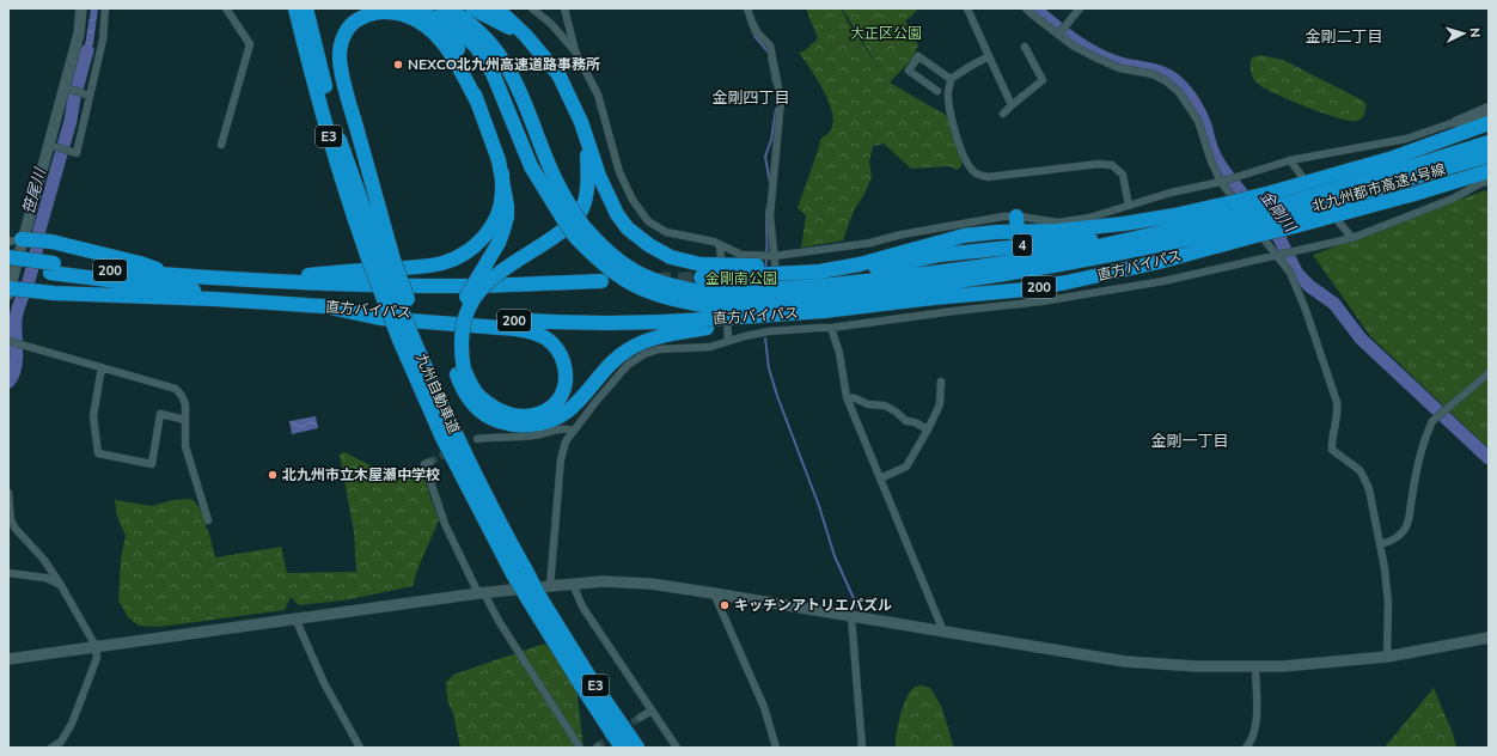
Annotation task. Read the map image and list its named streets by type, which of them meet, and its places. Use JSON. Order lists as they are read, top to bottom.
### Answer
{
  "streets": {
    "highway": [
      "E3",
      "北九州都市高速4号線",
      "4",
      "直方バイパス",
      "200",
      "九州自動車道"
    ]
  },
  "crossings": [
    ["北九州都市高速4号線", "4"],
    ["北九州都市高速4号線", "直方バイパス"],
    ["4", "直方バイパス"]
  ],
  "districts": ["金剛二丁目", "金剛四丁目", "金剛一丁目"],
  "water": ["笹尾川", "金剛川"],
  "parks": ["大正区公園", "金剛南公園"],
  "places": ["NEXCO北九州高速道路事務所", "北九州市立木屋瀬中学校", "キッチンアトリエパズル"],
  "north": "right"
}
